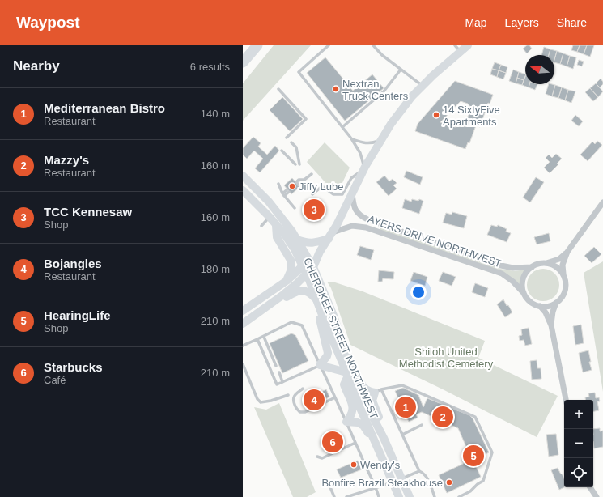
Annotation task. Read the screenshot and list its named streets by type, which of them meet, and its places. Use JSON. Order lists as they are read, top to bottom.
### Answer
{
  "streets": {
    "main road": ["CHEROKEE STREET NORTHWEST"],
    "street": ["AYERS DRIVE NORTHWEST"]
  },
  "parks": ["Shiloh United Methodist Cemetery"],
  "places": [
    "Nextran Truck Centers",
    "14 SixtyFive Apartments",
    "Jiffy Lube",
    "Wendy's",
    "Bonfire Brazil Steakhouse"
  ],
  "north": "left",
  "page": {
    "header": "Waypost",
    "nav": ["Map", "Layers", "Share"],
    "heading": ["Nearby", "6 results"],
    "list": [
      {
        "mark": "1",
        "name": "Mediterranean Bistro",
        "note": "Restaurant",
        "value": "140 m"
      },
      {
        "mark": "2",
        "name": "Mazzy's",
        "note": "Restaurant",
        "value": "160 m"
      },
      {
        "mark": "3",
        "name": "TCC Kennesaw",
        "note": "Shop",
        "value": "160 m"
      },
      {
        "mark": "4",
        "name": "Bojangles",
        "note": "Restaurant",
        "value": "180 m"
      },
      {
        "mark": "5",
        "name": "HearingLife",
        "note": "Shop",
        "value": "210 m"
      },
      {
        "mark": "6",
        "name": "Starbucks",
        "note": "Café",
        "value": "210 m"
      }
    ],
    "pins": [
      "3",
      "4",
      "1",
      "2",
      "6",
      "5"
    ],
    "map_buttons": ["+", "−"]
  }
}
